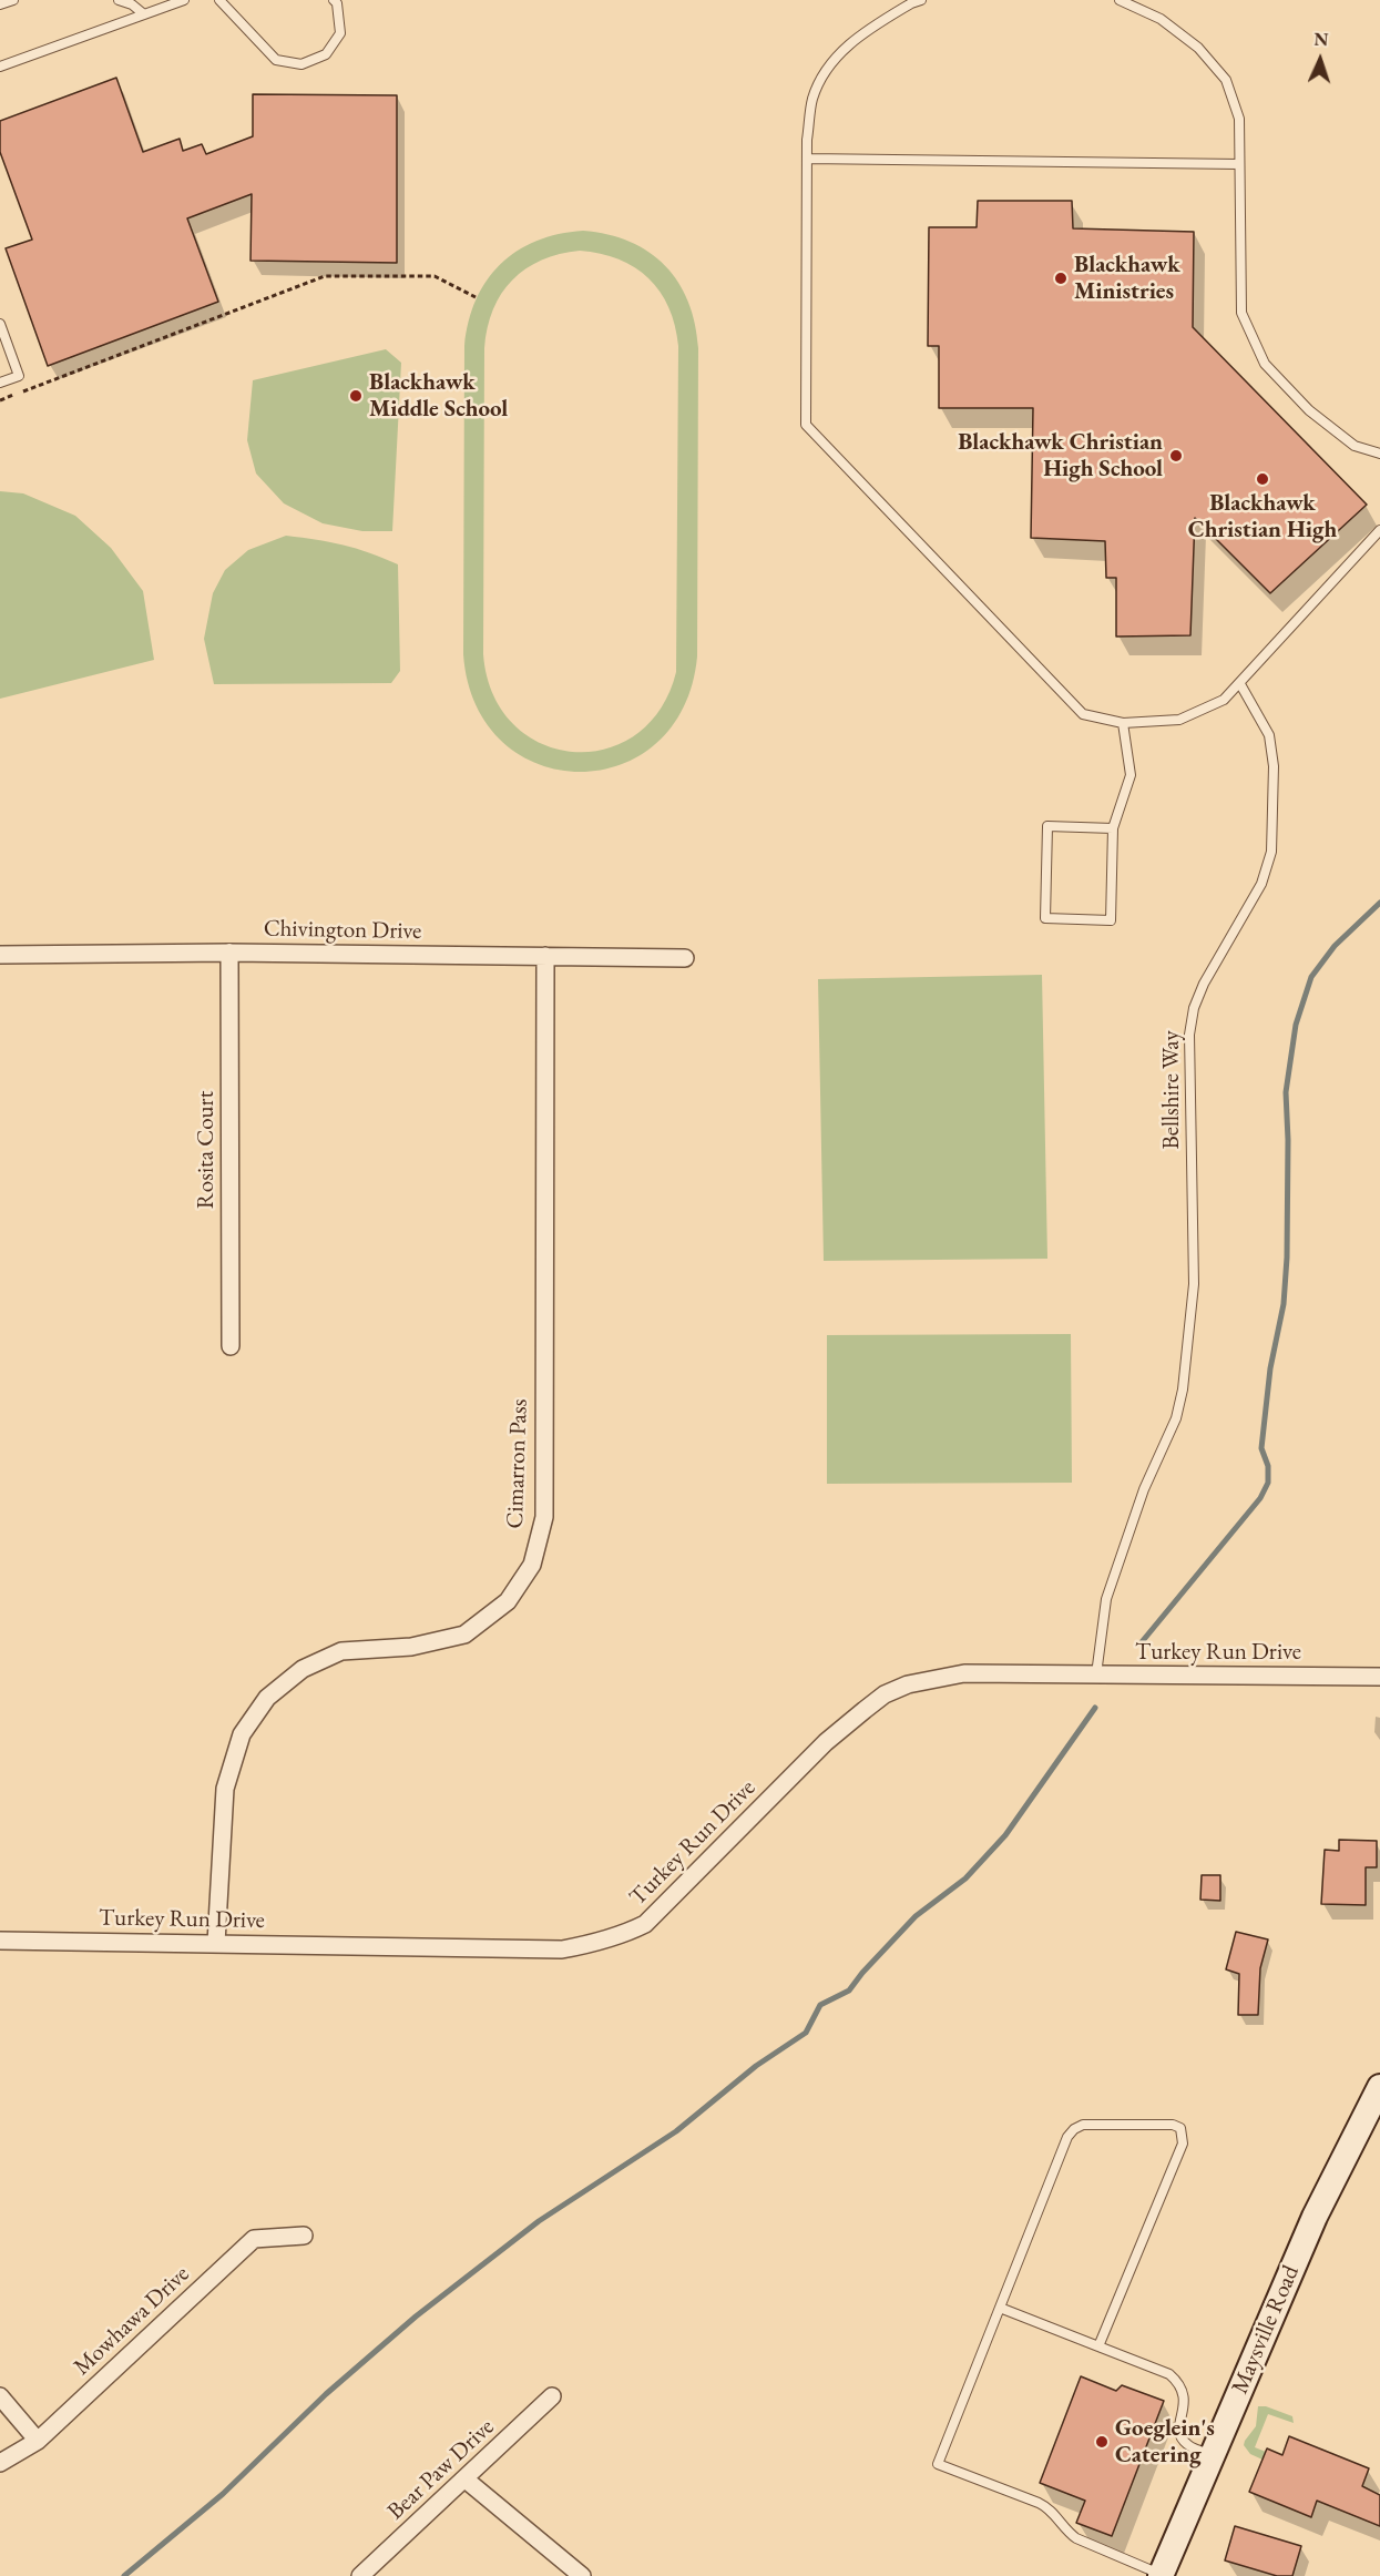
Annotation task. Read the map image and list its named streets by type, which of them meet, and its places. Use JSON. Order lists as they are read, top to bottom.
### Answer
{
  "streets": {
    "main road": ["Maysville Road"],
    "street": [
      "Chivington Drive",
      "Rosita Court",
      "Cimarron Pass",
      "Turkey Run Drive",
      "Mowhawa Drive",
      "Bear Paw Drive"
    ],
    "lane": ["Bellshire Way"]
  },
  "crossings": [
    ["Chivington Drive", "Rosita Court"],
    ["Chivington Drive", "Cimarron Pass"],
    ["Bellshire Way", "Turkey Run Drive"],
    ["Cimarron Pass", "Turkey Run Drive"]
  ],
  "places": [
    "Blackhawk Ministries",
    "Blackhawk Middle School",
    "Blackhawk Christian High School",
    "Blackhawk Christian High",
    "Goeglein's Catering"
  ],
  "north": "top"
}
